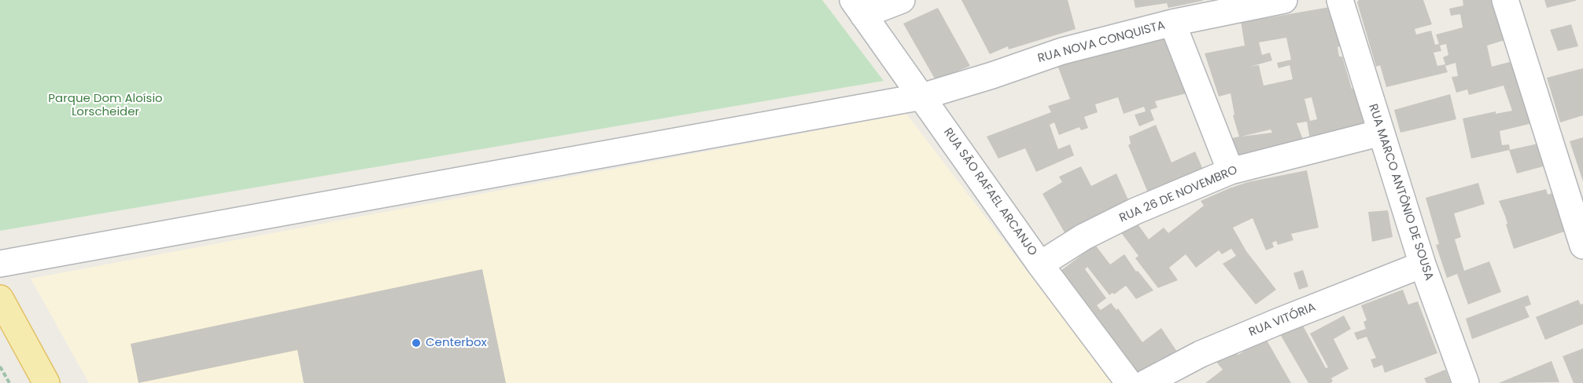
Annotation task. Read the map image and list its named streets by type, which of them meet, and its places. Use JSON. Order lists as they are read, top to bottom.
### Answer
{
  "streets": {
    "street": [
      "RUA NOVA CONQUISTA",
      "RUA SÃO RAFAEL ARCANJO",
      "RUA MARCO ANTÔNIO DE SOUSA",
      "RUA 26 DE NOVEMBRO",
      "RUA VITÓRIA"
    ]
  },
  "crossings": [
    ["RUA NOVA CONQUISTA", "RUA SÃO RAFAEL ARCANJO"],
    ["RUA SÃO RAFAEL ARCANJO", "RUA 26 DE NOVEMBRO"],
    ["RUA MARCO ANTÔNIO DE SOUSA", "RUA 26 DE NOVEMBRO"],
    ["RUA MARCO ANTÔNIO DE SOUSA", "RUA VITÓRIA"]
  ],
  "parks": ["Parque Dom Aloísio Lorscheider"],
  "places": ["Centerbox"]
}
